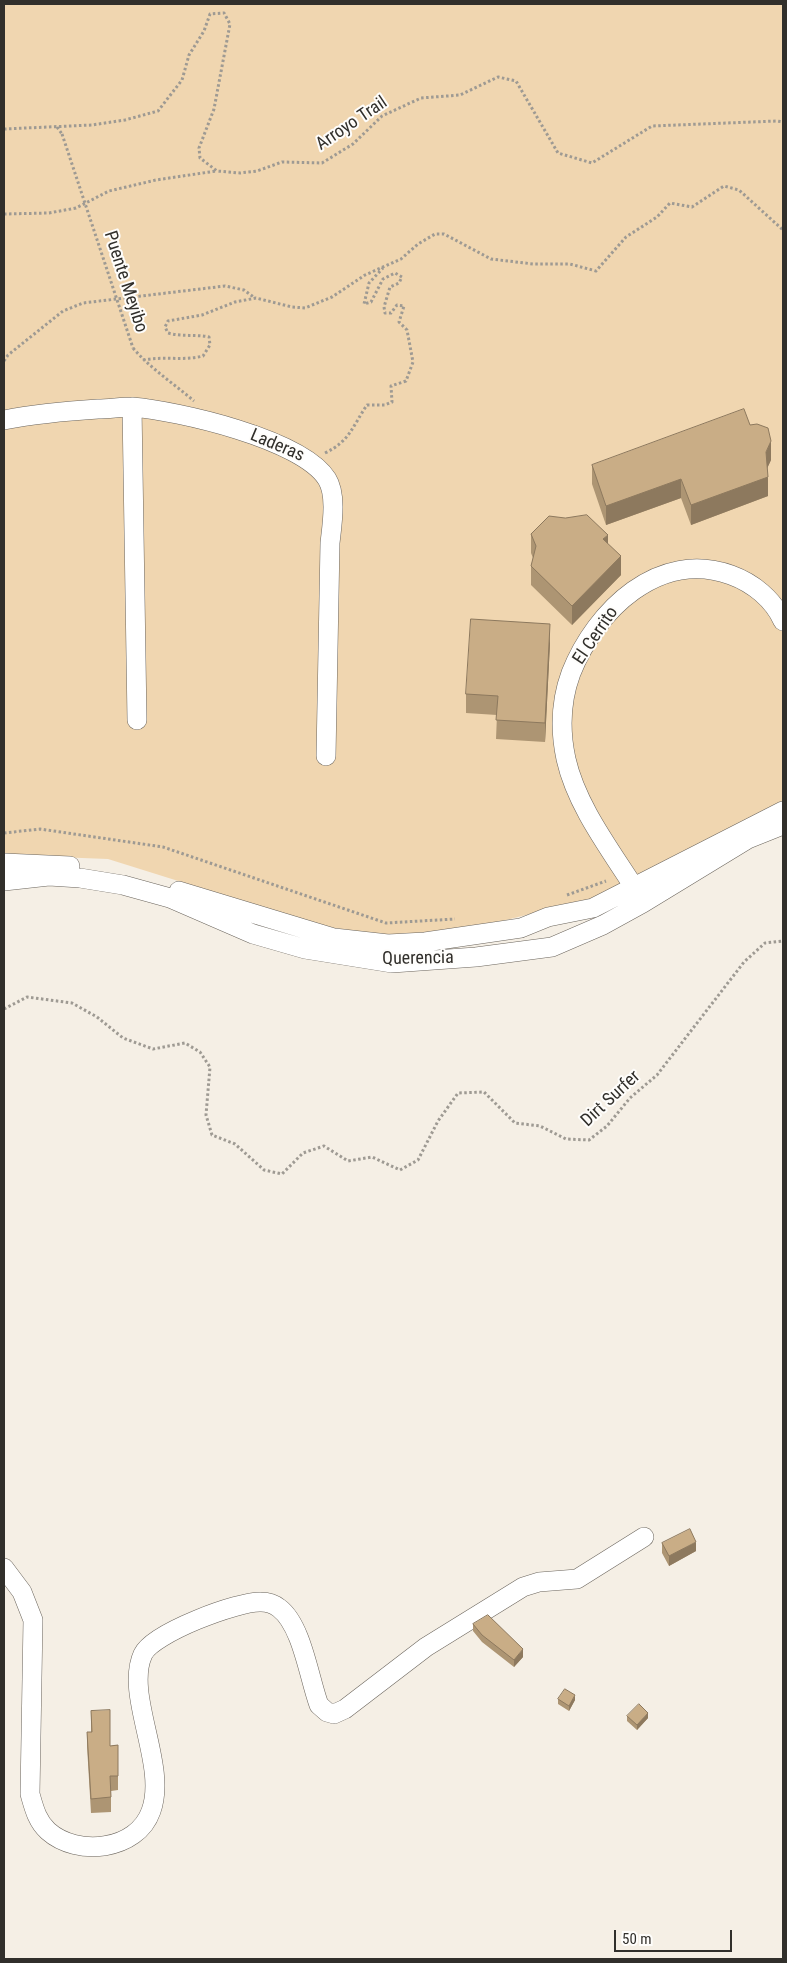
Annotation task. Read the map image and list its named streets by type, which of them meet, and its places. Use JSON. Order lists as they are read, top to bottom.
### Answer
{
  "streets": {
    "street": ["Laderas", "El Cerrito", "Querencia"],
    "path": ["Arroyo Trail", "Puente Meyibo", "Dirt Surfer"]
  },
  "crossings": [
    ["Puente Meyibo", "Laderas"],
    ["El Cerrito", "Querencia"]
  ],
  "scale_bar": "50 m"
}
